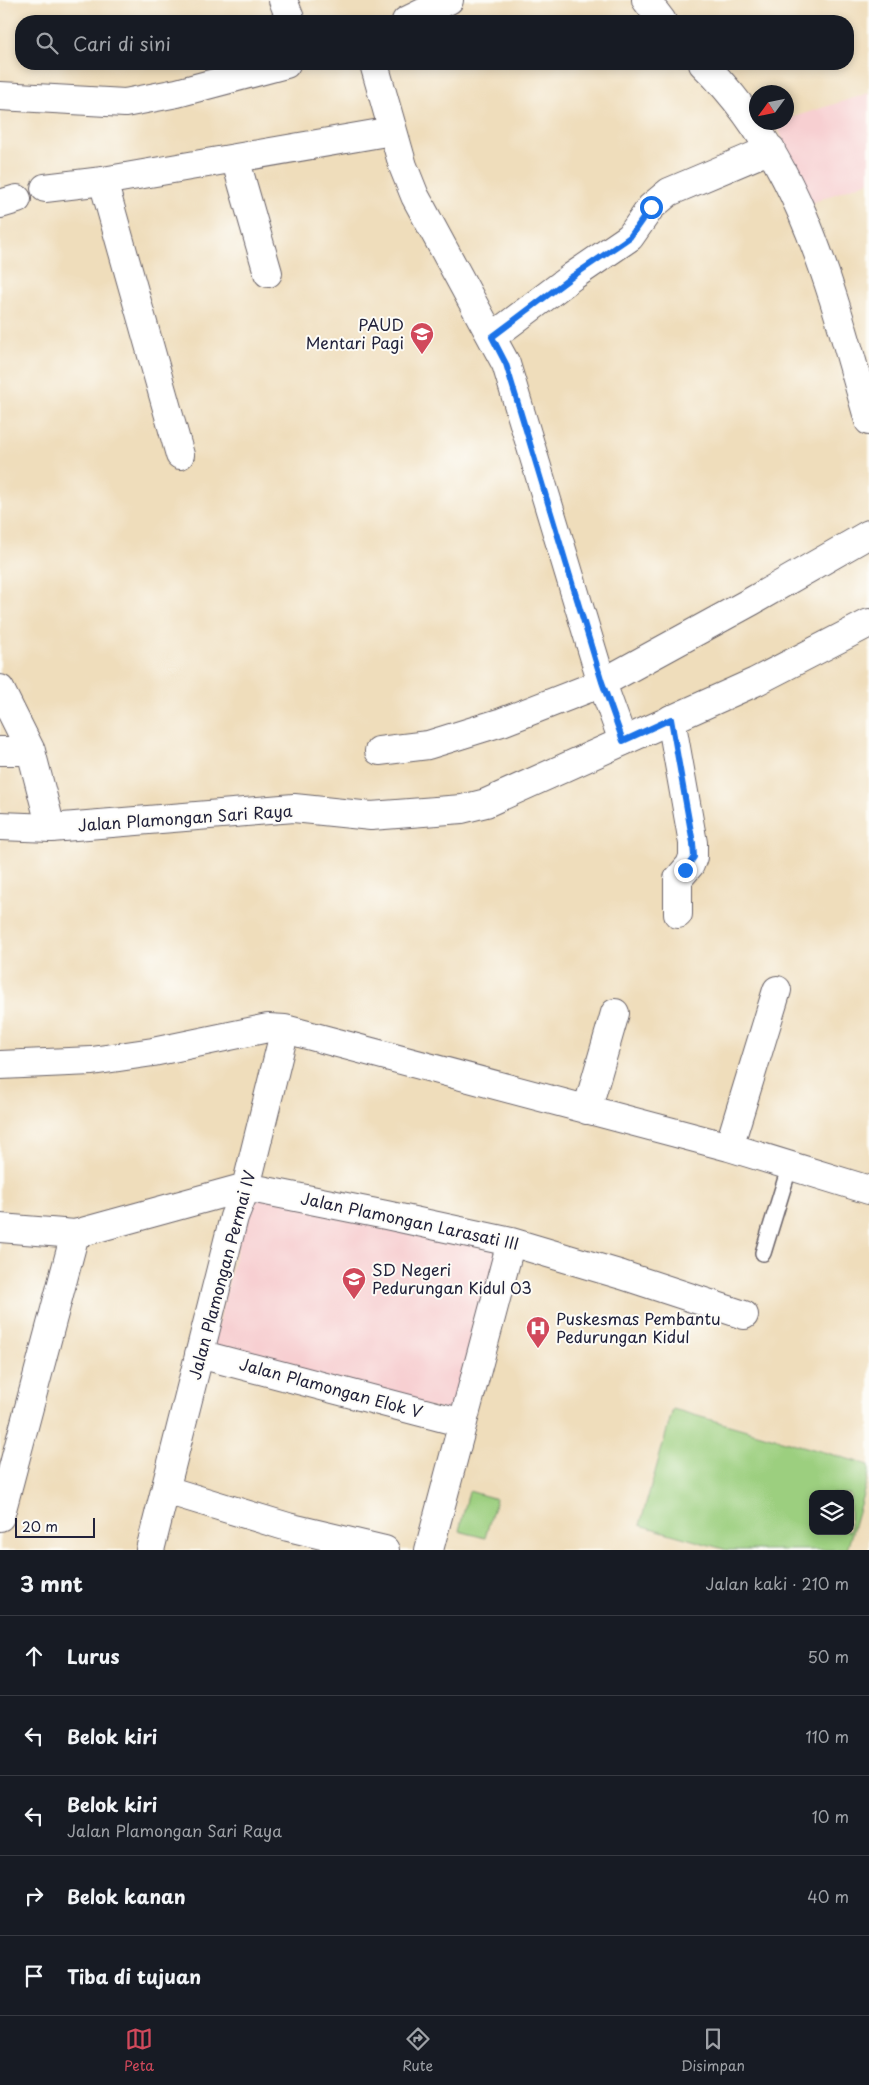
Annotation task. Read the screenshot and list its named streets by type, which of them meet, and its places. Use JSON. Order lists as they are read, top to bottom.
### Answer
{
  "streets": {
    "street": [
      "Jalan Plamongan Sari Raya",
      "Jalan Plamongan Larasati III",
      "Jalan Plamongan Permai IV",
      "Jalan Plamongan Elok V"
    ]
  },
  "crossings": [
    ["Jalan Plamongan Larasati III", "Jalan Plamongan Permai IV"],
    ["Jalan Plamongan Permai IV", "Jalan Plamongan Elok V"]
  ],
  "places": {
    "school or university": ["PAUD Mentari Pagi", "SD Negeri Pedurungan Kidul 03"],
    "hospital": ["Puskesmas Pembantu Pedurungan Kidul"]
  },
  "scale_bar": "20 m",
  "north": "bottom left",
  "page": {
    "search": "Cari di sini",
    "scale": "20 m",
    "heading": ["3 mnt", "Jalan kaki · 210 m"],
    "list": [
      ["Lurus", "50 m"],
      ["Belok kiri", "110 m"],
      ["Belok kiri", "Jalan Plamongan Sari Raya", "10 m"],
      ["Belok kanan", "40 m"],
      "Tiba di tujuan"
    ],
    "nav": ["Peta", "Rute", "Disimpan"]
  }
}
